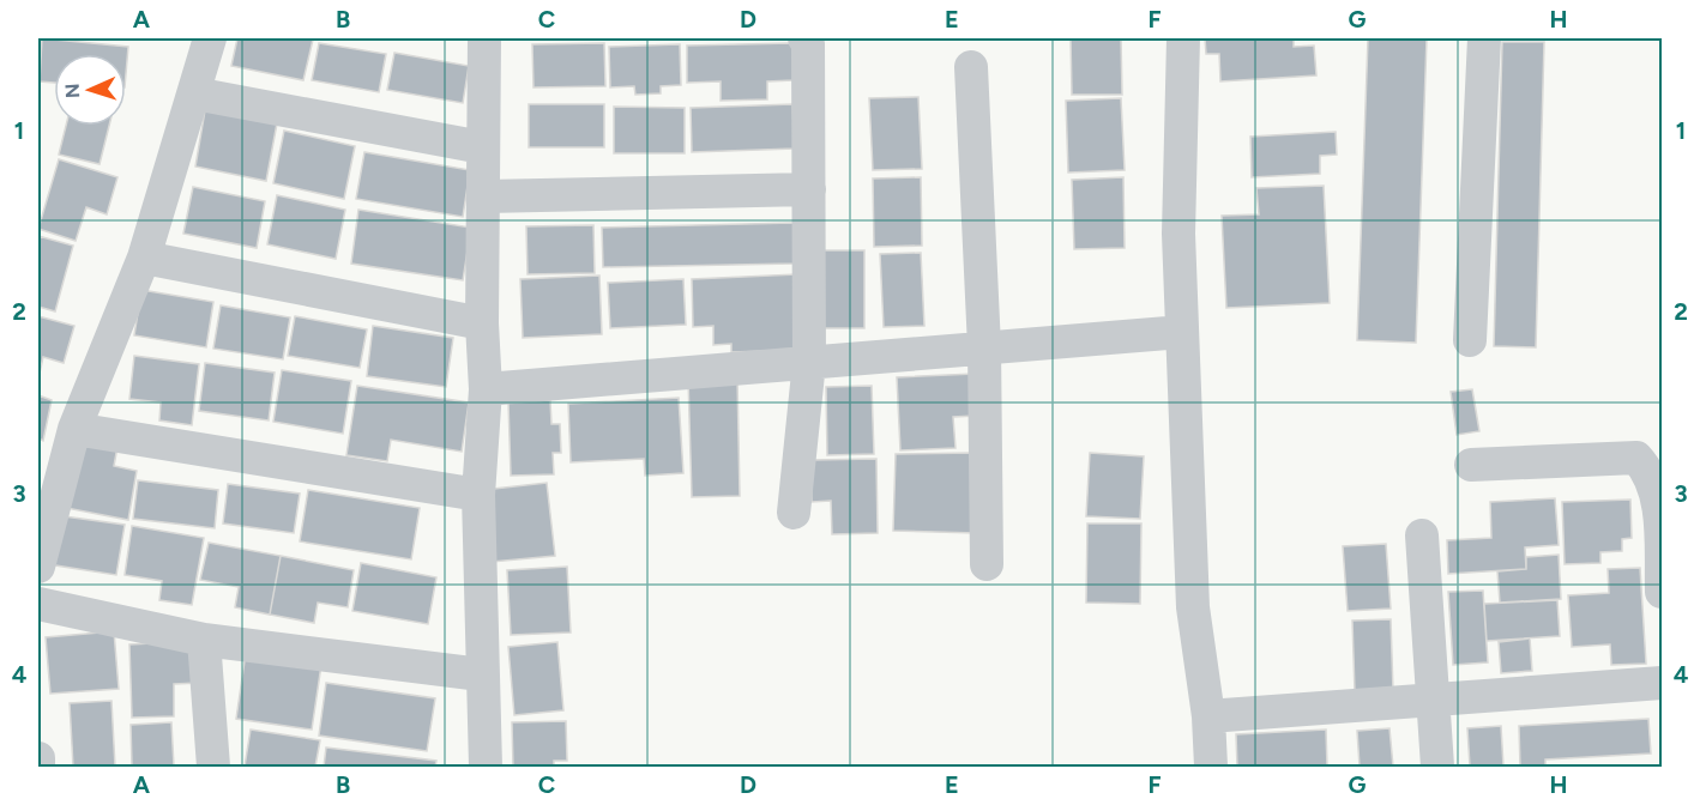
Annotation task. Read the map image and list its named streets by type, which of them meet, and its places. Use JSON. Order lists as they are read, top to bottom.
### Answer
{
  "north": "left",
  "grid": {
    "columns": [
      "A",
      "B",
      "C",
      "D",
      "E",
      "F",
      "G",
      "H"
    ],
    "rows": [
      "1",
      "2",
      "3",
      "4"
    ]
  }
}
